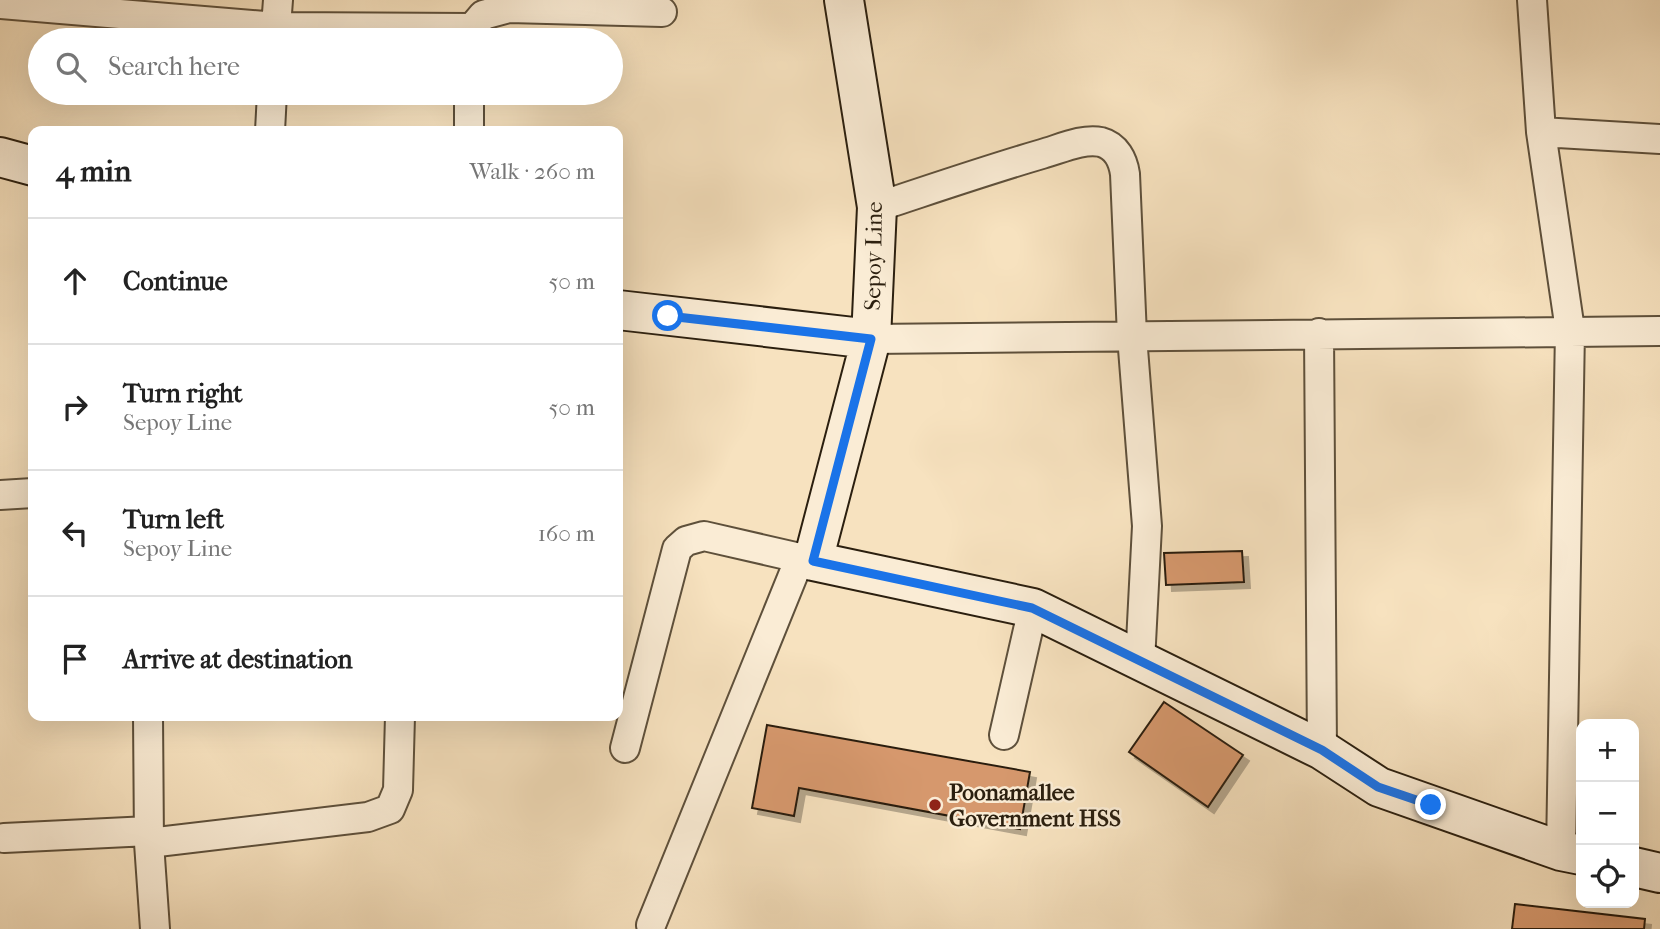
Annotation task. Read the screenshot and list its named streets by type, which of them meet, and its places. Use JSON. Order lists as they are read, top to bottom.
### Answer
{
  "streets": {
    "street": ["Sepoy Line"]
  },
  "places": ["Poonamallee Government HSS"],
  "page": {
    "search": "Search here",
    "heading": ["4 min", "Walk · 260 m"],
    "list": [
      ["Continue", "50 m"],
      ["Turn right", "Sepoy Line", "50 m"],
      ["Turn left", "Sepoy Line", "160 m"],
      "Arrive at destination"
    ],
    "map_buttons": ["+", "−"]
  }
}
